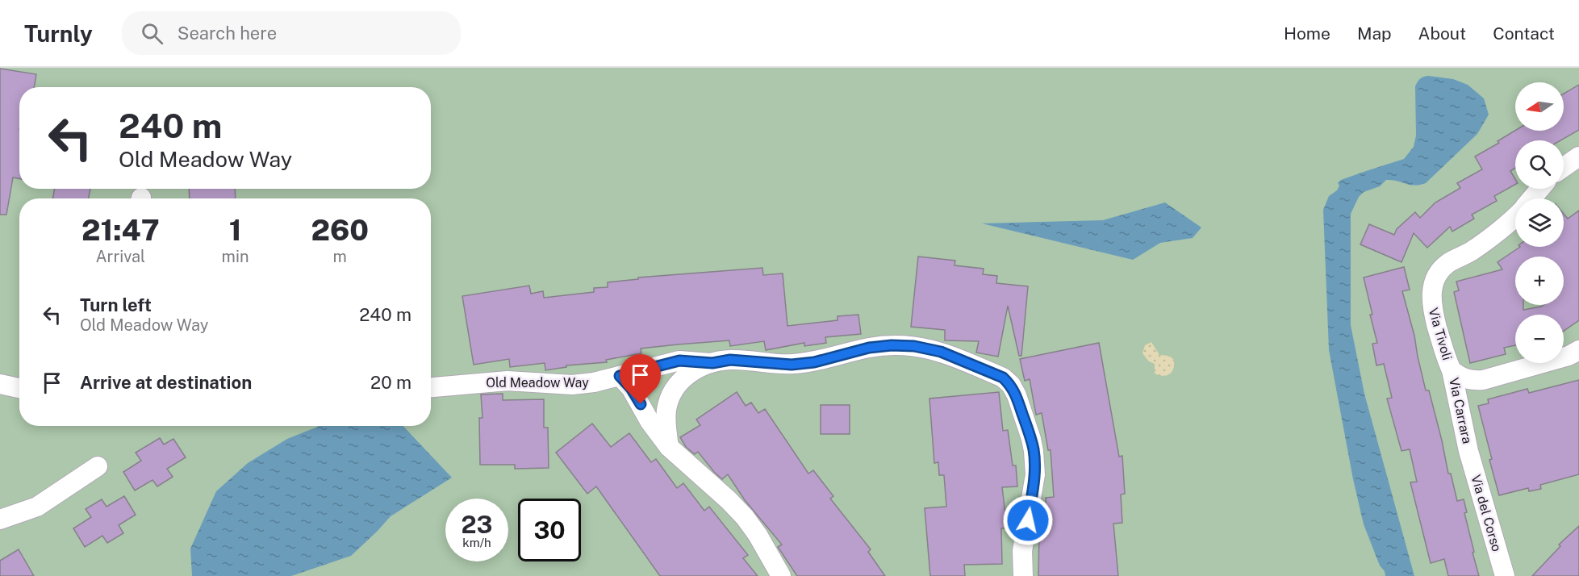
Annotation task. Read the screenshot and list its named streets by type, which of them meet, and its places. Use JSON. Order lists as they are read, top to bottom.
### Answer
{
  "streets": {
    "street": [
      "Via Tivoli",
      "Old Meadow Way",
      "Via Carrara",
      "Via del Corso"
    ]
  },
  "crossings": [
    ["Via Tivoli", "Via Carrara"],
    ["Via Carrara", "Via del Corso"]
  ],
  "north": "left",
  "page": {
    "header": "Turnly",
    "search": "Search here",
    "nav": [
      "Home",
      "Map",
      "About",
      "Contact"
    ],
    "map_buttons": ["+", "−"],
    "turn": ["240 m", "Old Meadow Way"],
    "eta": [
      "21:47",
      "Arrival",
      "1",
      "min",
      "260",
      "m"
    ],
    "list": [
      {
        "name": "Turn left",
        "note": "Old Meadow Way",
        "value": "240 m"
      },
      {
        "name": "Arrive at destination",
        "value": "20 m"
      }
    ],
    "speed": "23 km/h",
    "limit": "30"
  }
}
